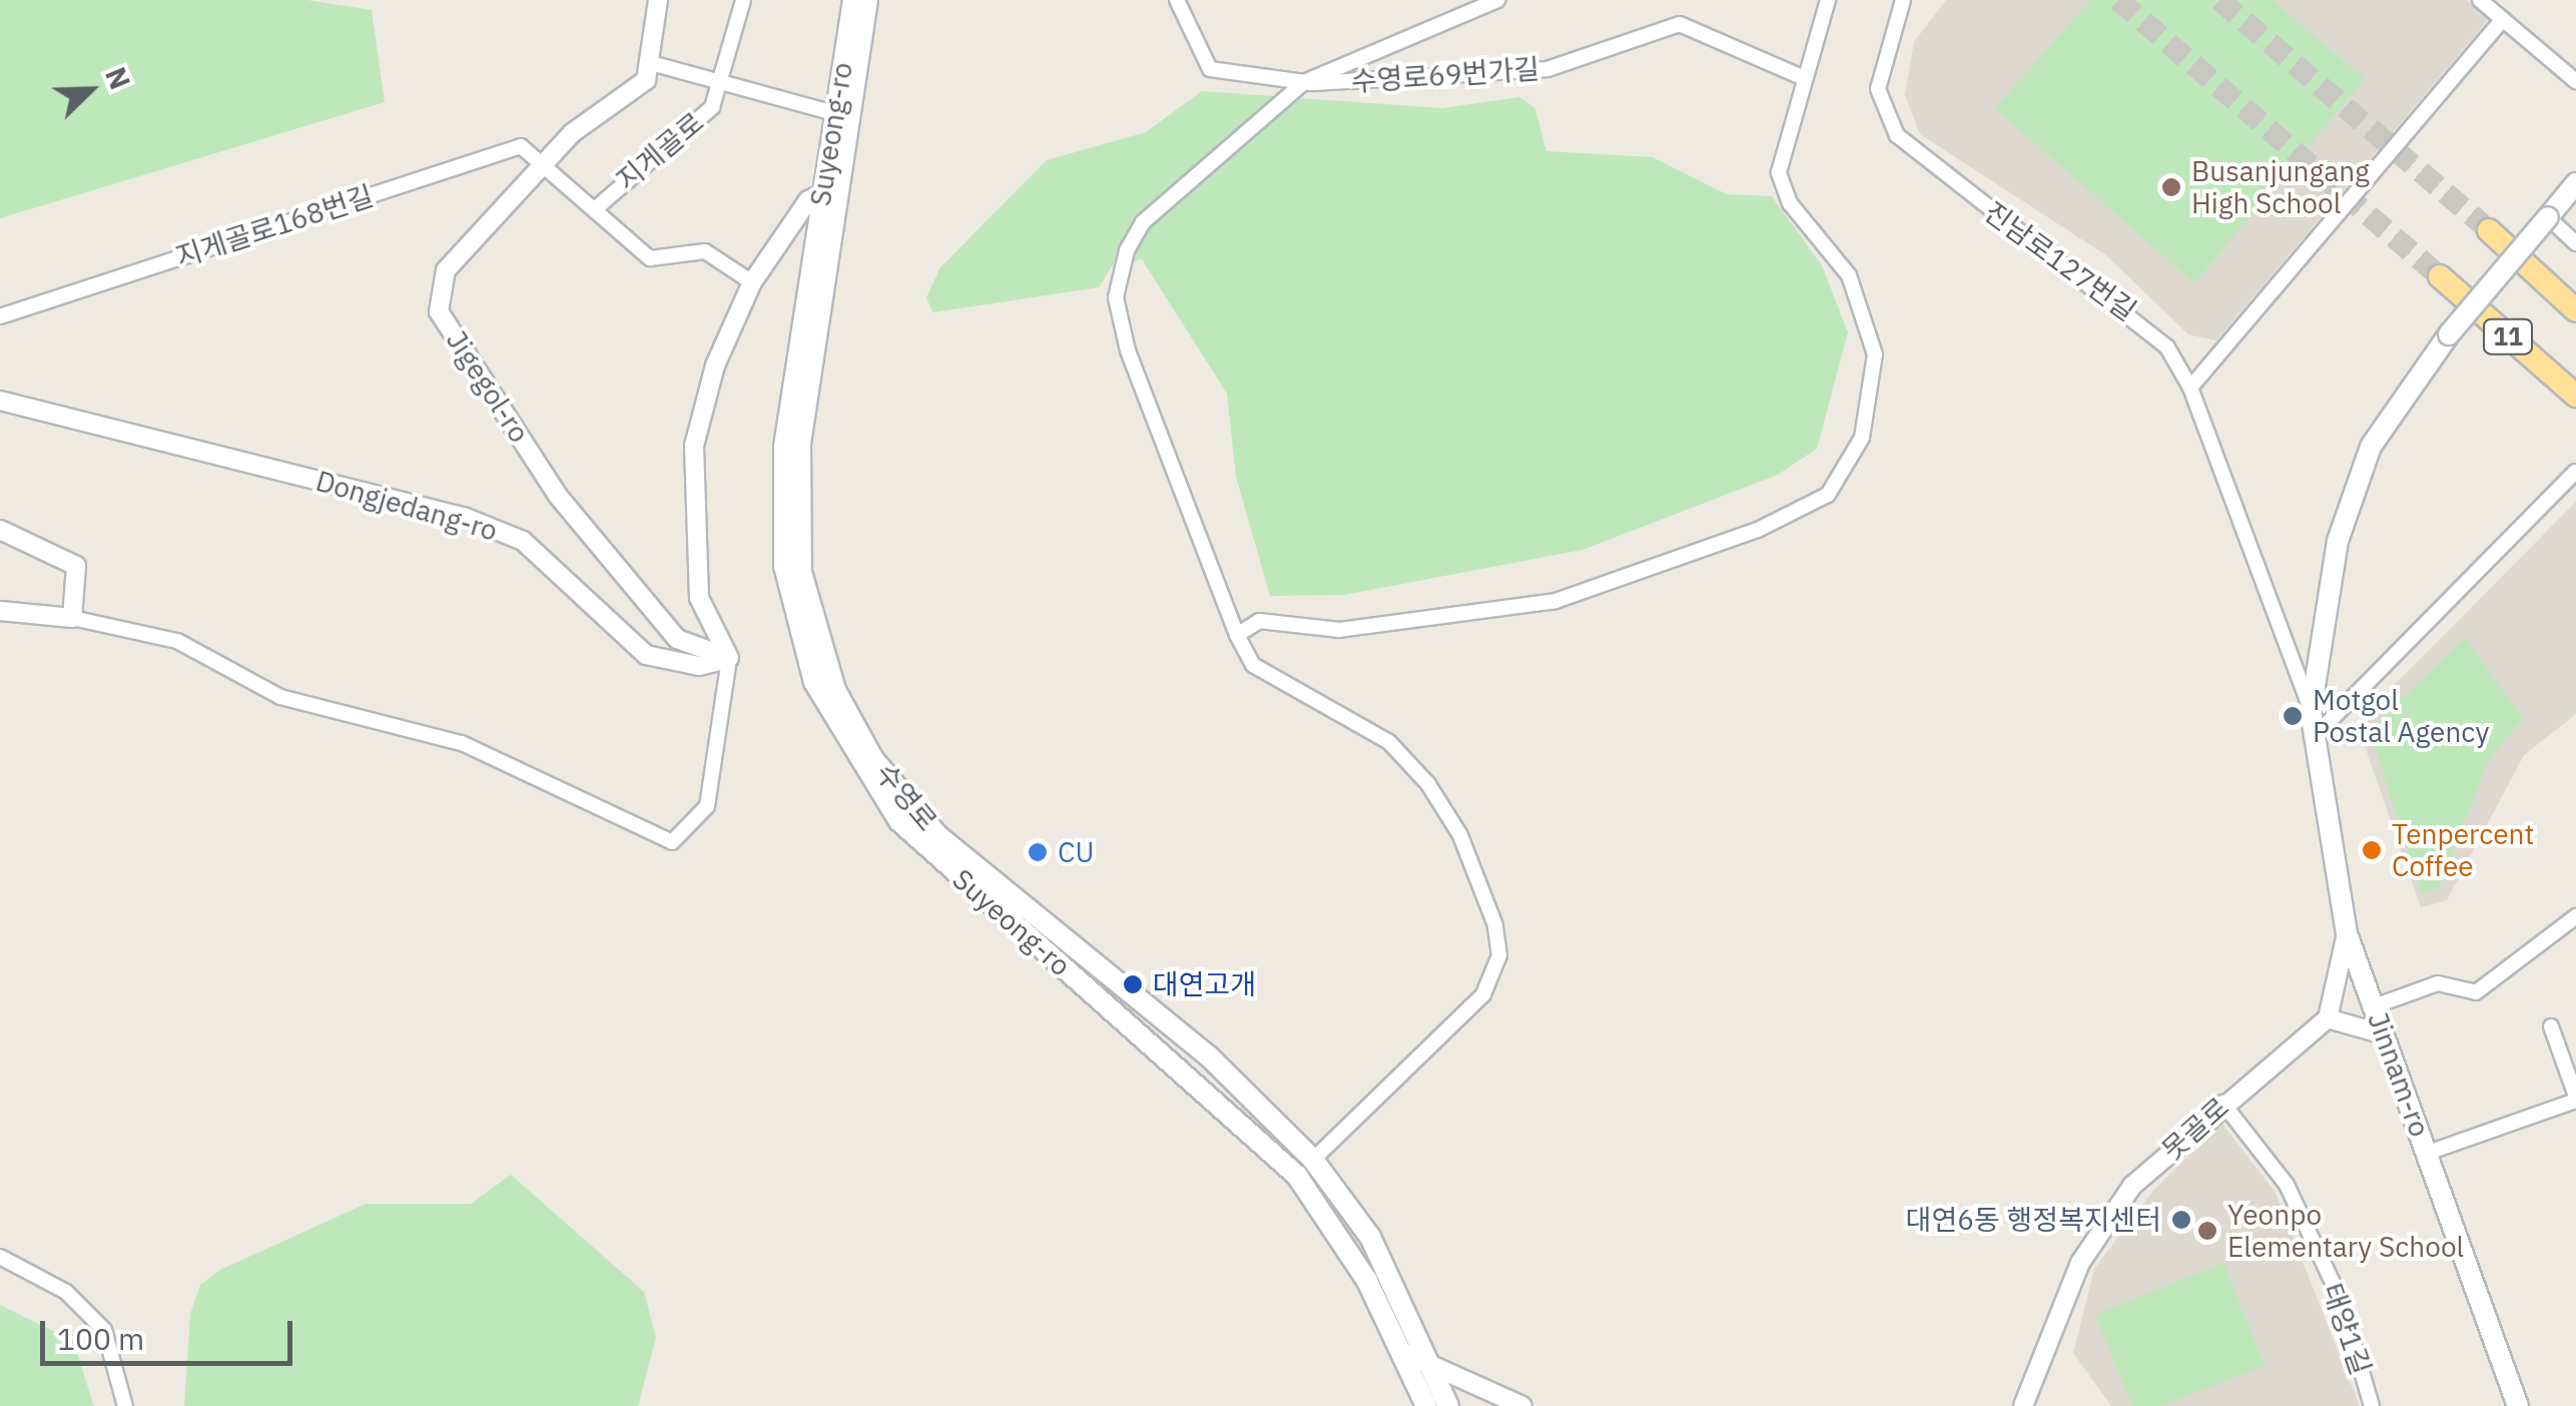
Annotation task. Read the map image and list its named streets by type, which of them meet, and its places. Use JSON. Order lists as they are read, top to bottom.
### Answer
{
  "streets": {
    "highway": ["11"],
    "main road": ["Suyeong-ro", "수영로", "Jinnam-ro"],
    "street": [
      "수영로69번가길",
      "지게골로",
      "지게골로168번길",
      "진남로127번길",
      "Jigegol-ro",
      "Dongjedang-ro",
      "못골로",
      "태양1길"
    ]
  },
  "crossings": [
    ["Suyeong-ro", "수영로"],
    ["지게골로", "지게골로168번길"],
    ["지게골로", "Jigegol-ro"],
    ["지게골로168번길", "Jigegol-ro"],
    ["진남로127번길", "Jinnam-ro"],
    ["Jigegol-ro", "Dongjedang-ro"],
    ["못골로", "태양1길"]
  ],
  "places": [
    "Busanjungang High School",
    "Motgol Postal Agency",
    "Tenpercent Coffee",
    "CU",
    "대연고개",
    "대연6동 행정복지센터",
    "Yeonpo Elementary School"
  ],
  "scale_bar": "100 m",
  "north": "top right"
}
